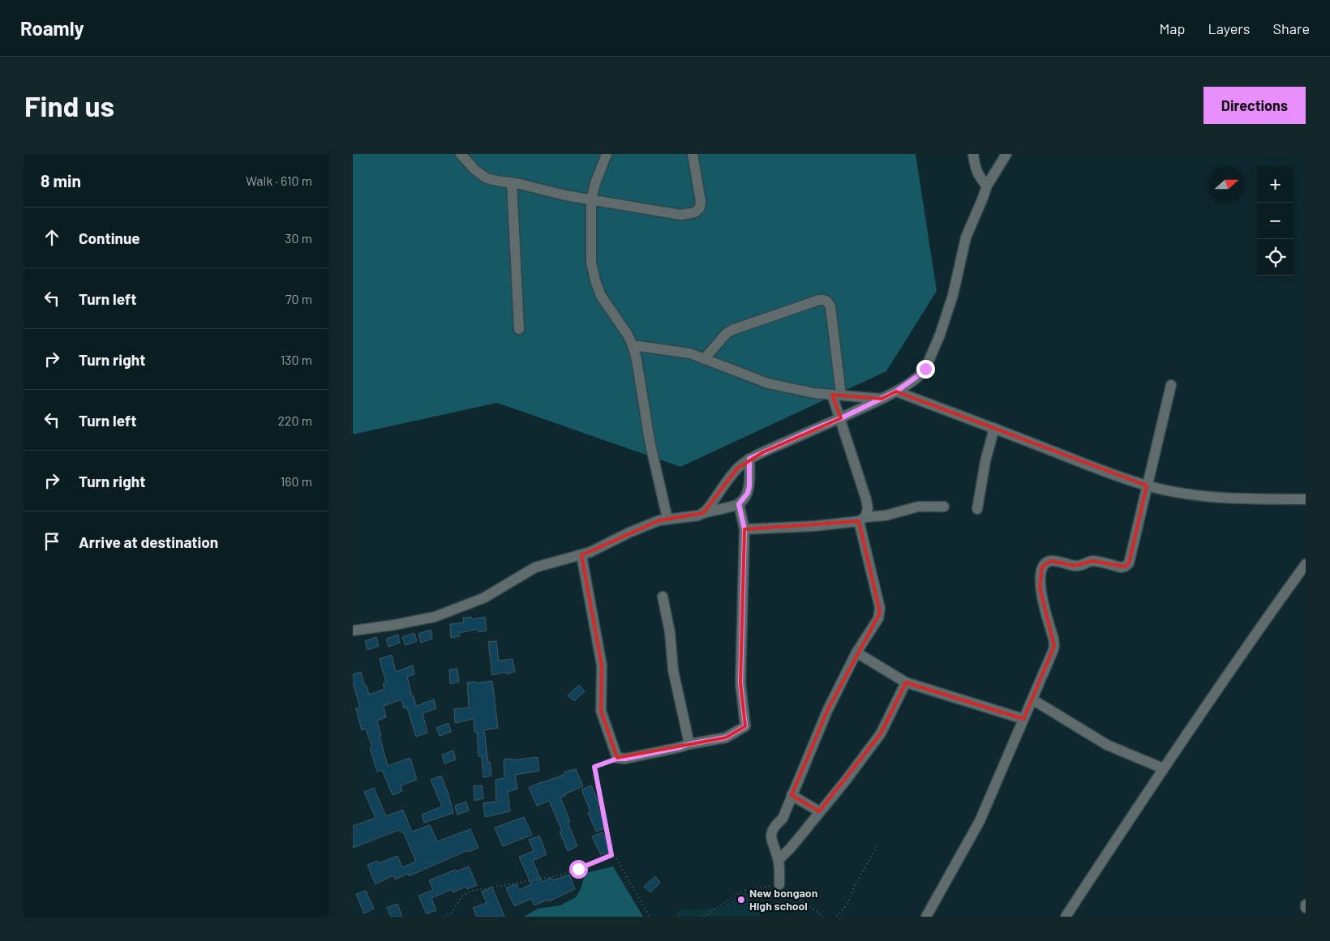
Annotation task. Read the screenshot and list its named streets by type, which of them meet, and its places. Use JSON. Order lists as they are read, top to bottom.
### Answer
{
  "places": ["New bongaon High school"],
  "north": "right",
  "page": {
    "header": "Roamly",
    "nav": ["Map", "Layers", "Share"],
    "buttons": "Directions",
    "title": "Find us",
    "heading": ["8 min", "Walk · 610 m"],
    "map_buttons": ["+", "−"],
    "list": [
      ["Continue", "30 m"],
      ["Turn left", "70 m"],
      ["Turn right", "130 m"],
      ["Turn left", "220 m"],
      ["Turn right", "160 m"],
      "Arrive at destination"
    ]
  }
}
